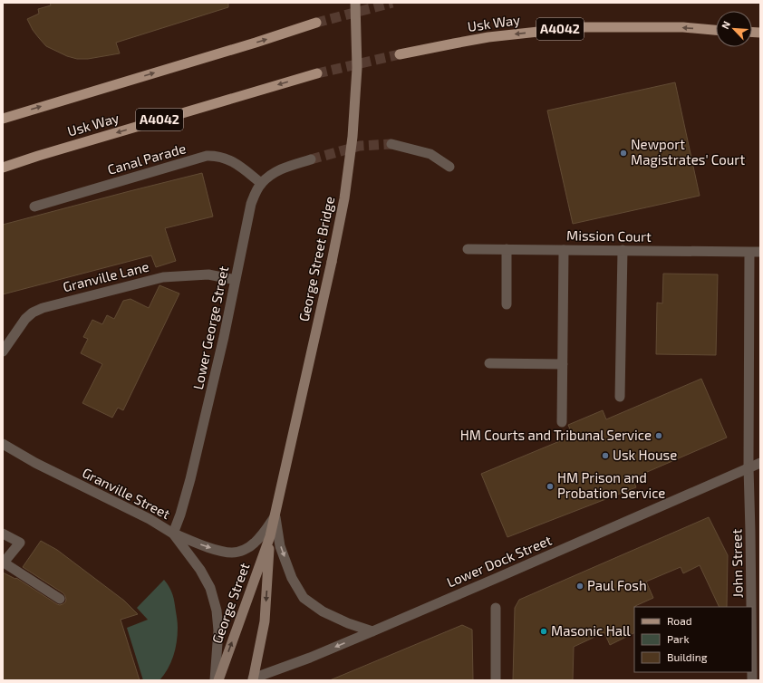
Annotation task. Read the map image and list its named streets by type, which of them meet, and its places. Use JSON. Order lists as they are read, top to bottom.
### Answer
{
  "streets": {
    "main road": [
      "Usk Way",
      "A4042",
      "George Street Bridge",
      "George Street"
    ],
    "street": [
      "Canal Parade",
      "Mission Court",
      "Granville Lane",
      "Lower George Street",
      "Granville Street",
      "Lower Dock Street",
      "John Street"
    ]
  },
  "crossings": [
    ["Canal Parade", "Lower George Street"],
    ["George Street Bridge", "George Street"],
    ["Granville Lane", "Lower George Street"],
    ["Lower George Street", "Granville Street"],
    ["Lower Dock Street", "John Street"],
    ["Lower Dock Street", "George Street"]
  ],
  "places": [
    "Newport Magistrates' Court",
    "HM Courts and Tribunal Service",
    "Usk House",
    "HM Prison and Probation Service",
    "Paul Fosh",
    "Masonic Hall"
  ],
  "legend": ["Road", "Park", "Building"],
  "north": "top left"
}
